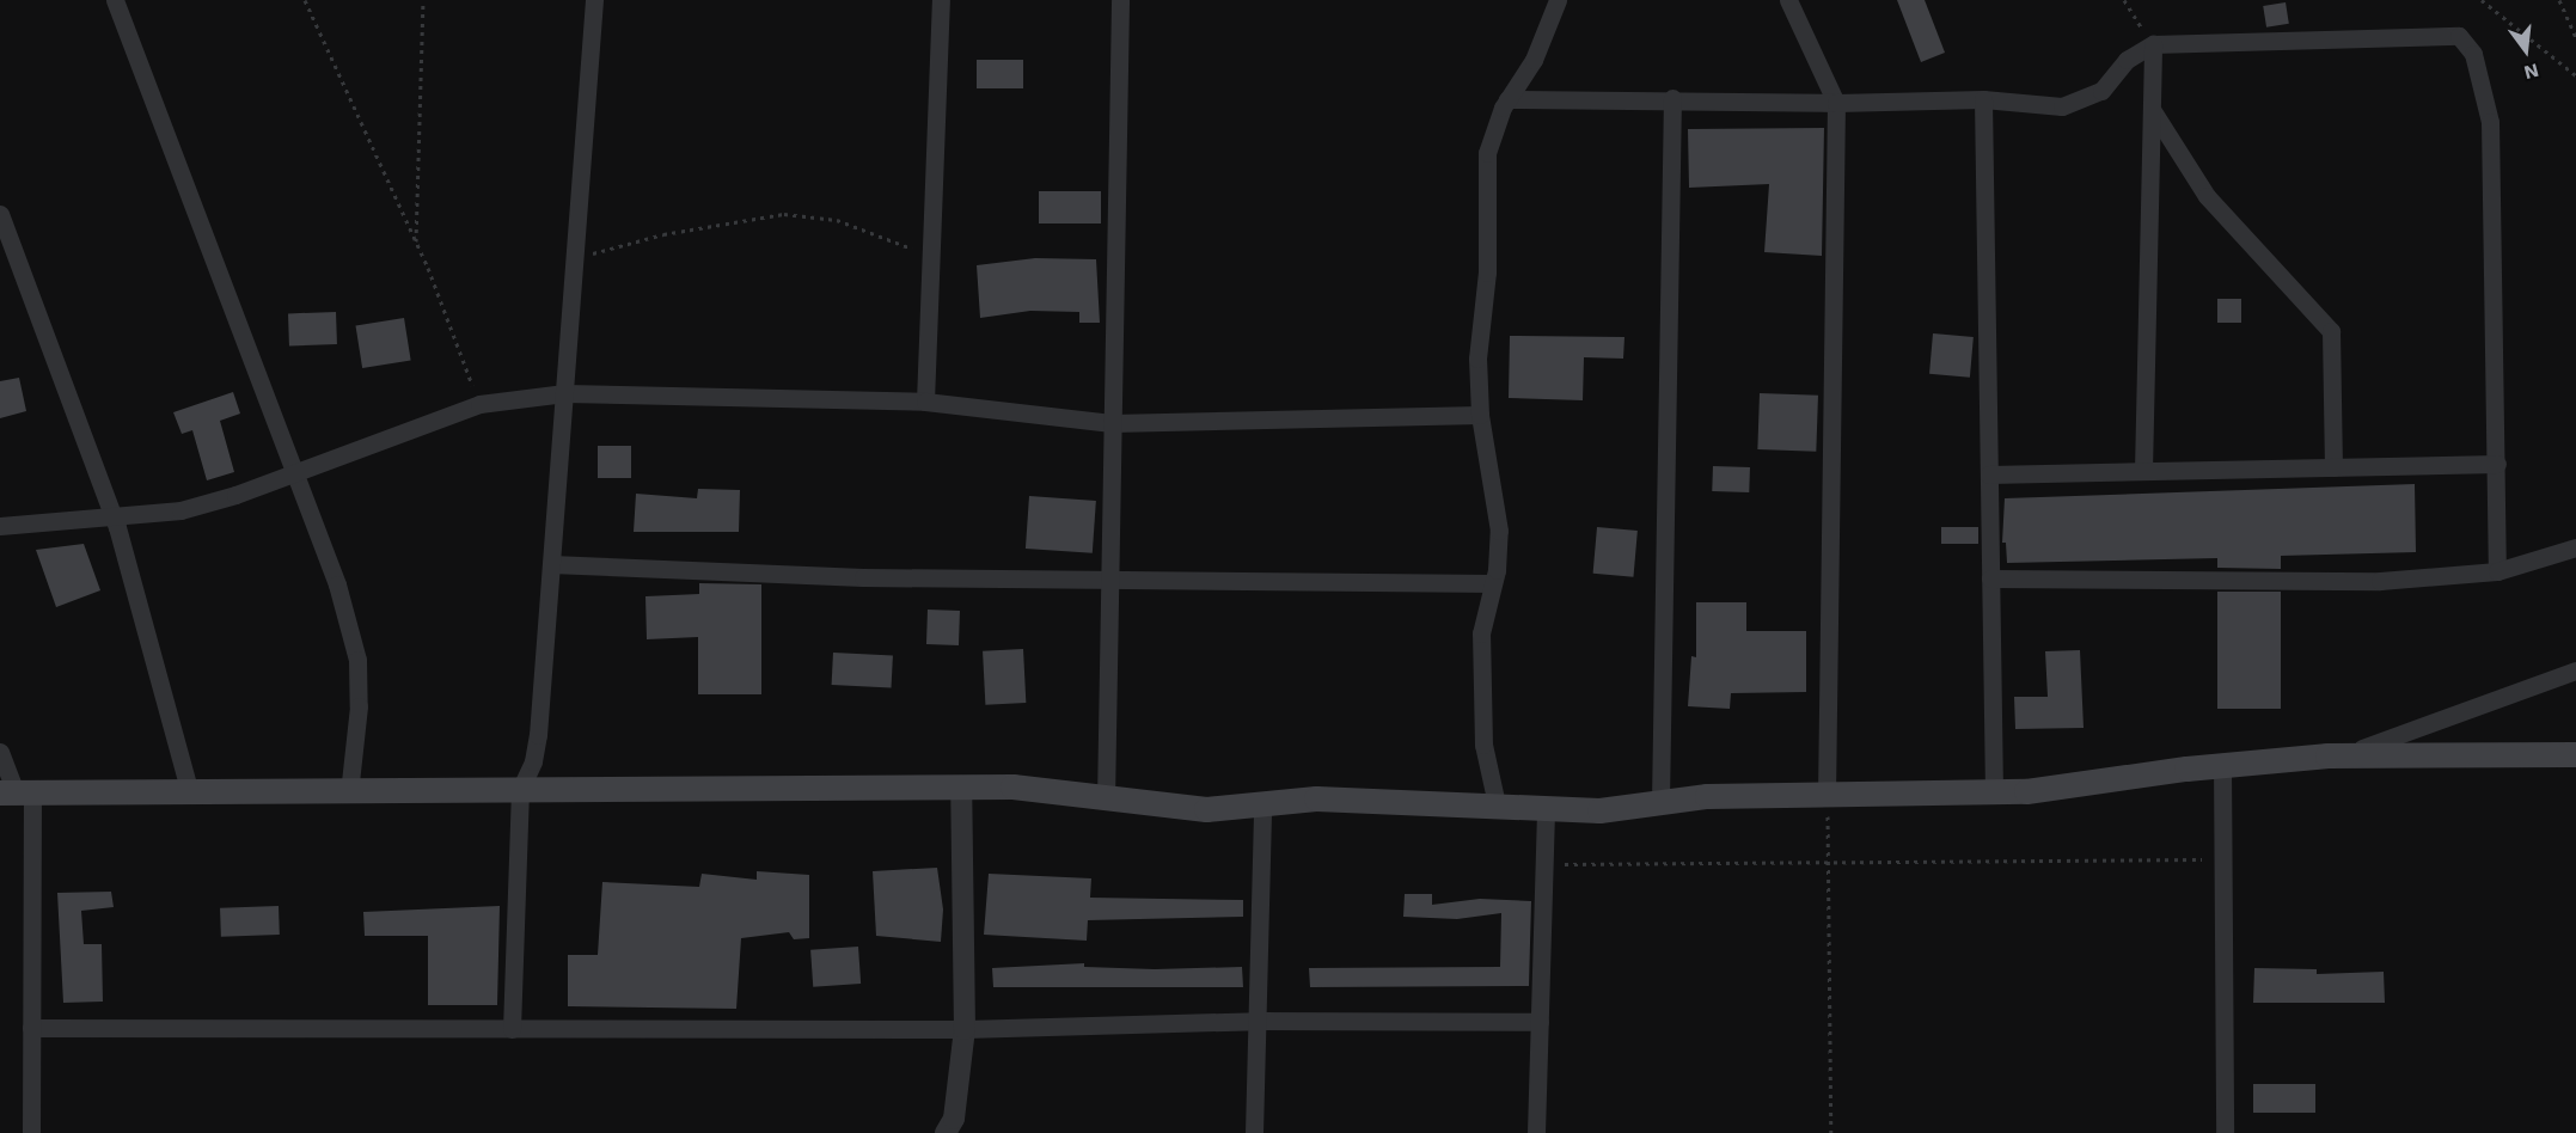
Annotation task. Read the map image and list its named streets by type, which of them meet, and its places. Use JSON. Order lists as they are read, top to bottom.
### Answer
{
  "north": "bottom"
}
